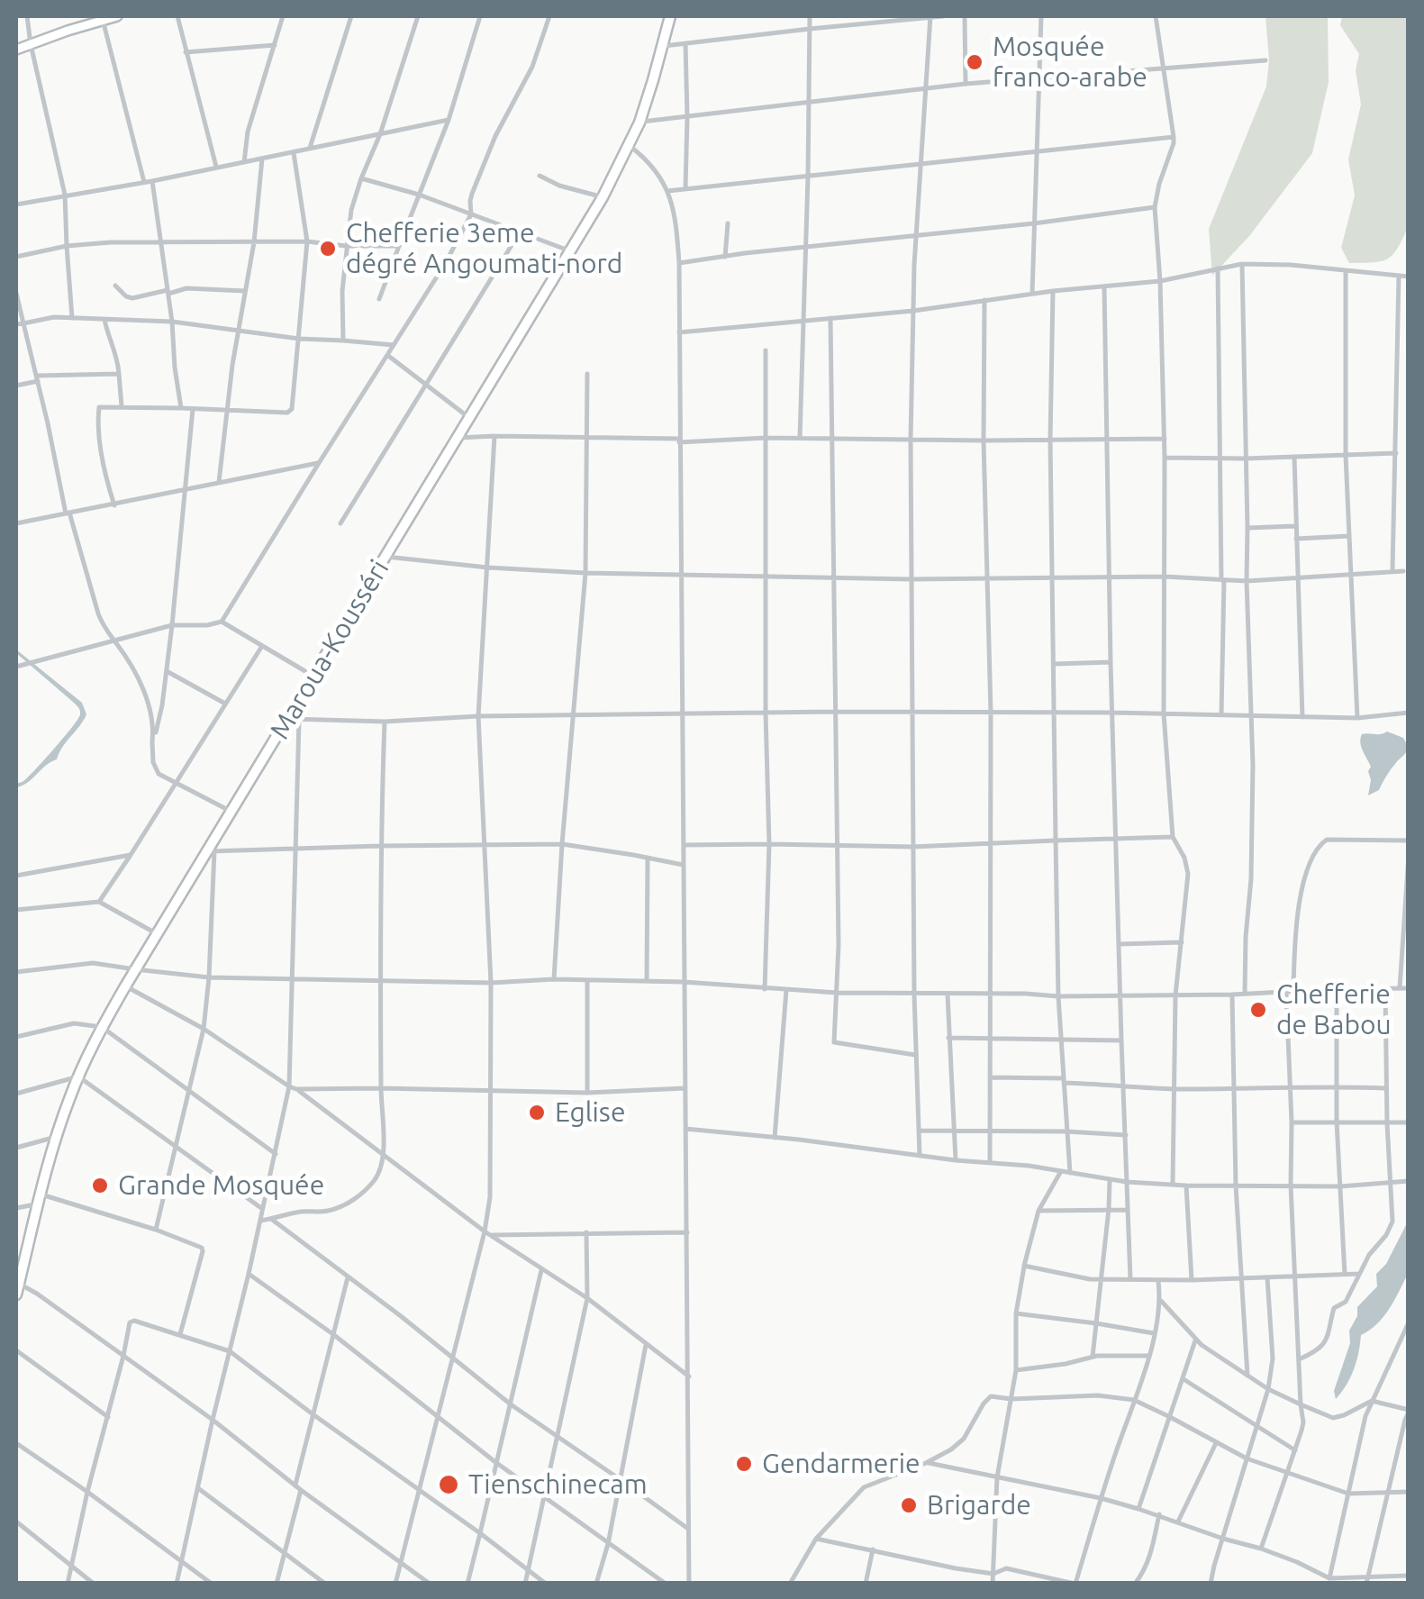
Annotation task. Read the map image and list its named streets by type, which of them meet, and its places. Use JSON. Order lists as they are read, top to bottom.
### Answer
{
  "streets": {
    "highway": ["Maroua-Kousséri"]
  },
  "places": [
    "Mosquée franco-arabe",
    "Chefferie 3eme dégré Angoumati-nord",
    "Chefferie de Babou",
    "Eglise",
    "Grande Mosquée",
    "Gendarmerie",
    "Tienschinecam",
    "Brigarde"
  ]
}
